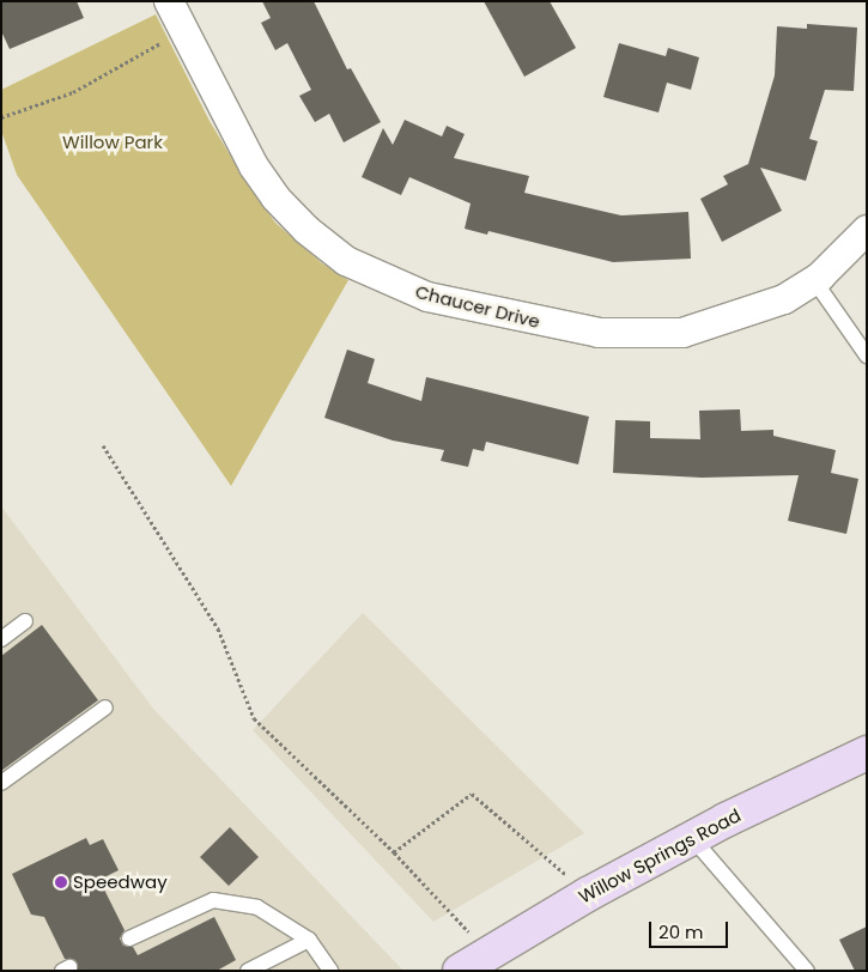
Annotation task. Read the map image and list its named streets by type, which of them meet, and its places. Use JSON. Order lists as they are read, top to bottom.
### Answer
{
  "streets": {
    "main road": ["Willow Springs Road"],
    "street": ["Chaucer Drive"]
  },
  "parks": ["Willow Park"],
  "places": ["Speedway"],
  "scale_bar": "20 m"
}
